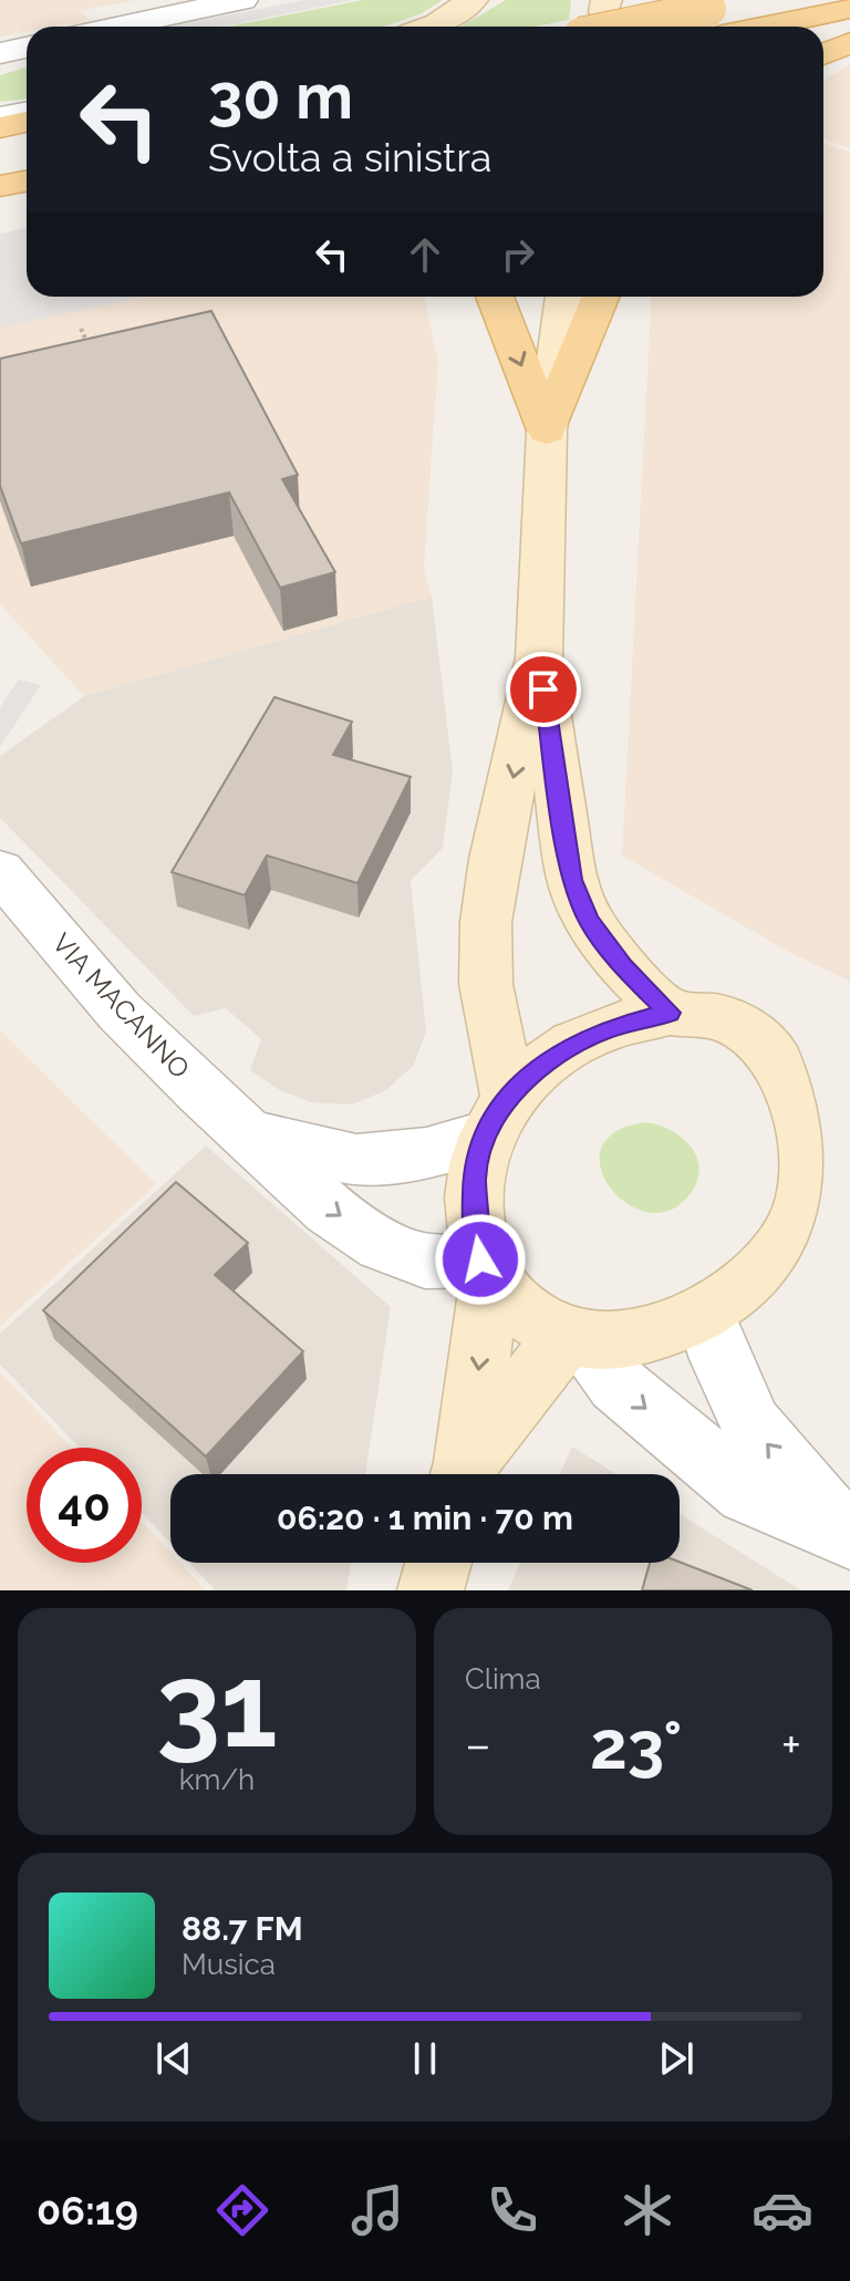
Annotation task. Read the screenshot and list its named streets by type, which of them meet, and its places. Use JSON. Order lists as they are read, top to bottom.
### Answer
{
  "streets": {
    "street": ["VIA MACANNO"]
  },
  "one_way": ["VIA MACANNO"],
  "page": {
    "turn": ["30 m", "Svolta a sinistra"],
    "limit": "40",
    "trip": "06:20 · 1 min · 70 m",
    "tile": [
      ["31", "km/h"],
      "Clima"
    ],
    "heat": ["−", "23°", "+"],
    "song": ["88.7 FM", "Musica"],
    "tabs": "06:19"
  }
}
